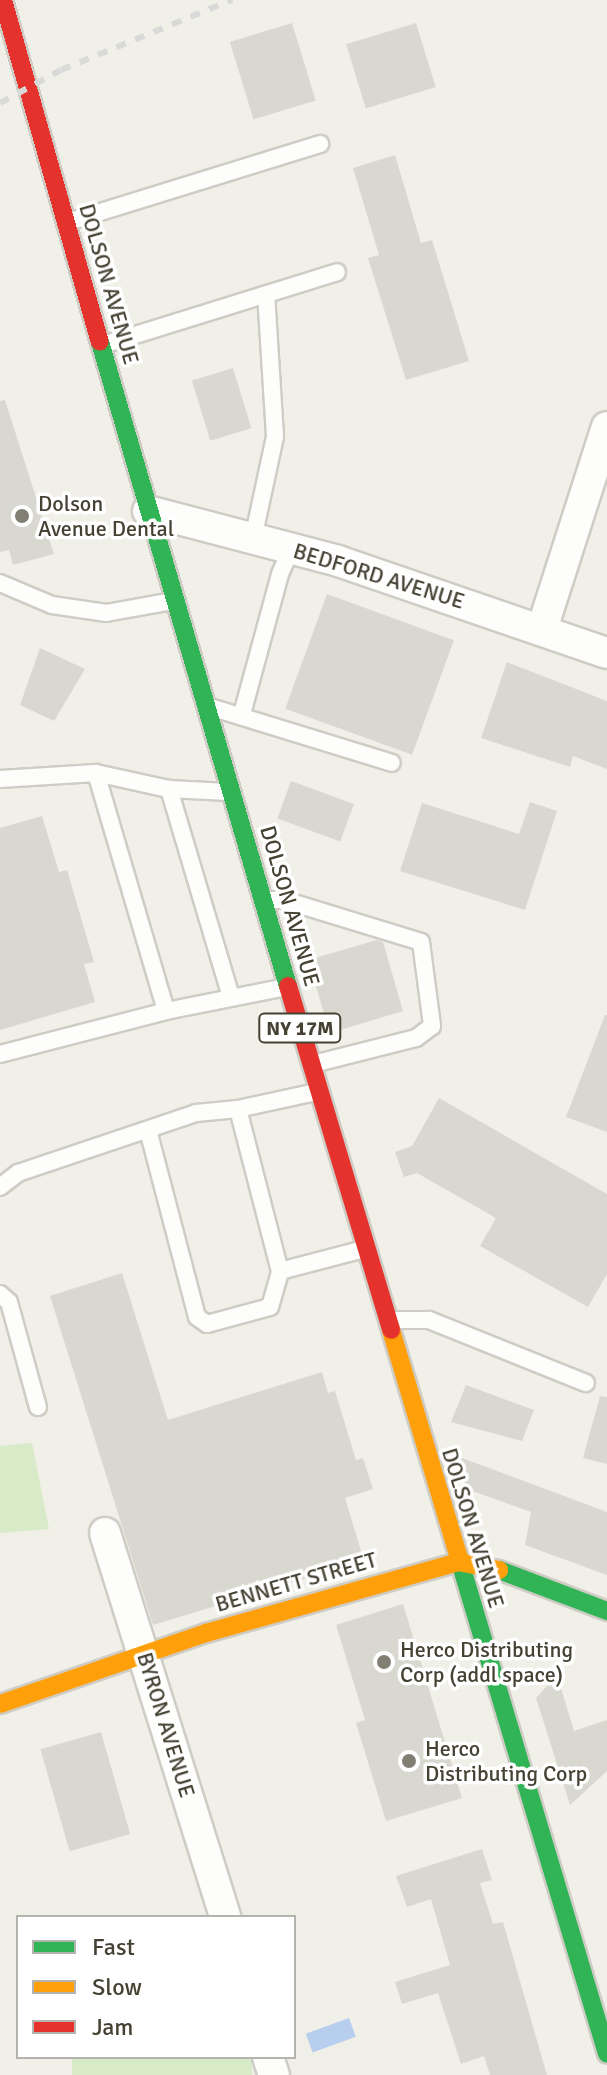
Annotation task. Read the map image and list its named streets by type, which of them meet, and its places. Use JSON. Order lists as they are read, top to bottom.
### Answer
{
  "streets": {
    "main road": ["DOLSON AVENUE", "NY 17M", "BENNETT STREET"],
    "street": ["BEDFORD AVENUE", "BYRON AVENUE"]
  },
  "crossings": [
    ["DOLSON AVENUE", "BEDFORD AVENUE"],
    ["DOLSON AVENUE", "BENNETT STREET"],
    ["BENNETT STREET", "BYRON AVENUE"]
  ],
  "places": ["Dolson Avenue Dental", "Herco Distributing Corp (addl space)", "Herco Distributing Corp"],
  "legend": ["Fast", "Slow", "Jam"]
}
